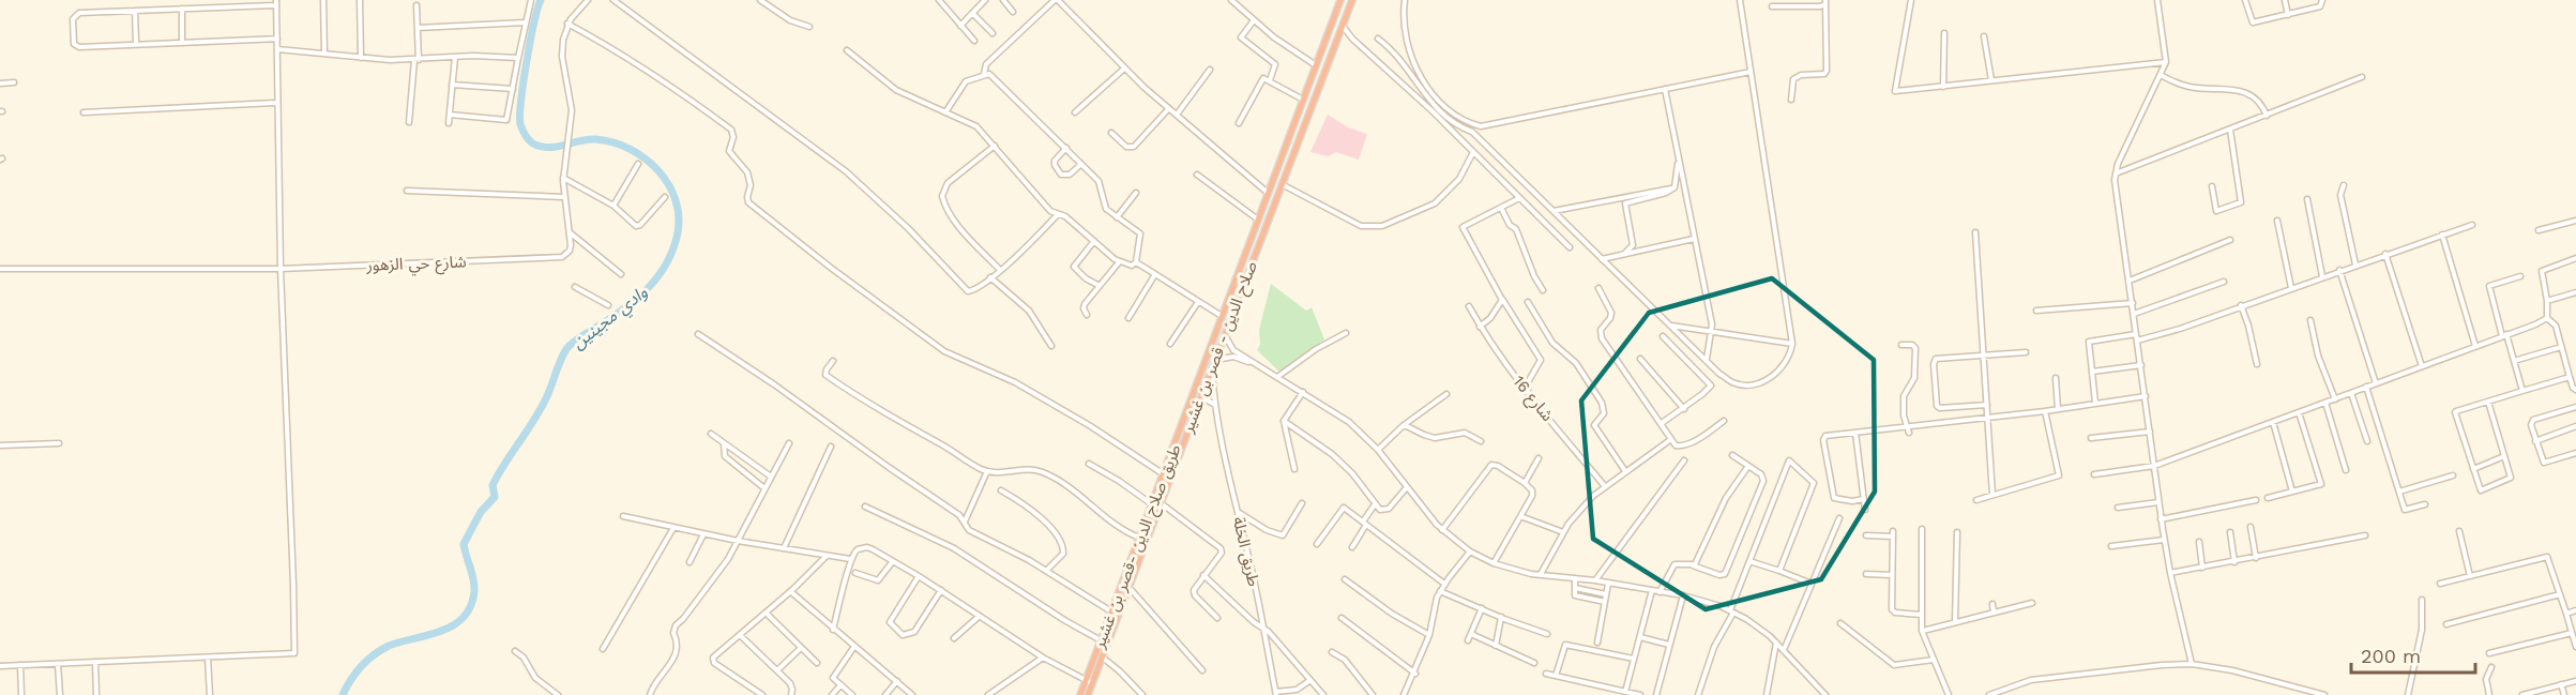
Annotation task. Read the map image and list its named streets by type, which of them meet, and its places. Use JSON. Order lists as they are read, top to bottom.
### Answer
{
  "streets": {
    "highway": ["صلاح الدين - قصر بن غشير", "طريق صلاح الدين -قصر بن غشير"],
    "street": ["شارع حي الزهور", "شارع 16", "طريق الخلة"]
  },
  "crossings": [
    ["صلاح الدين - قصر بن غشير", "طريق صلاح الدين -قصر بن غشير"],
    ["صلاح الدين - قصر بن غشير", "طريق الخلة"]
  ],
  "water": ["وادي مجينين"],
  "scale_bar": "200 m"
}
